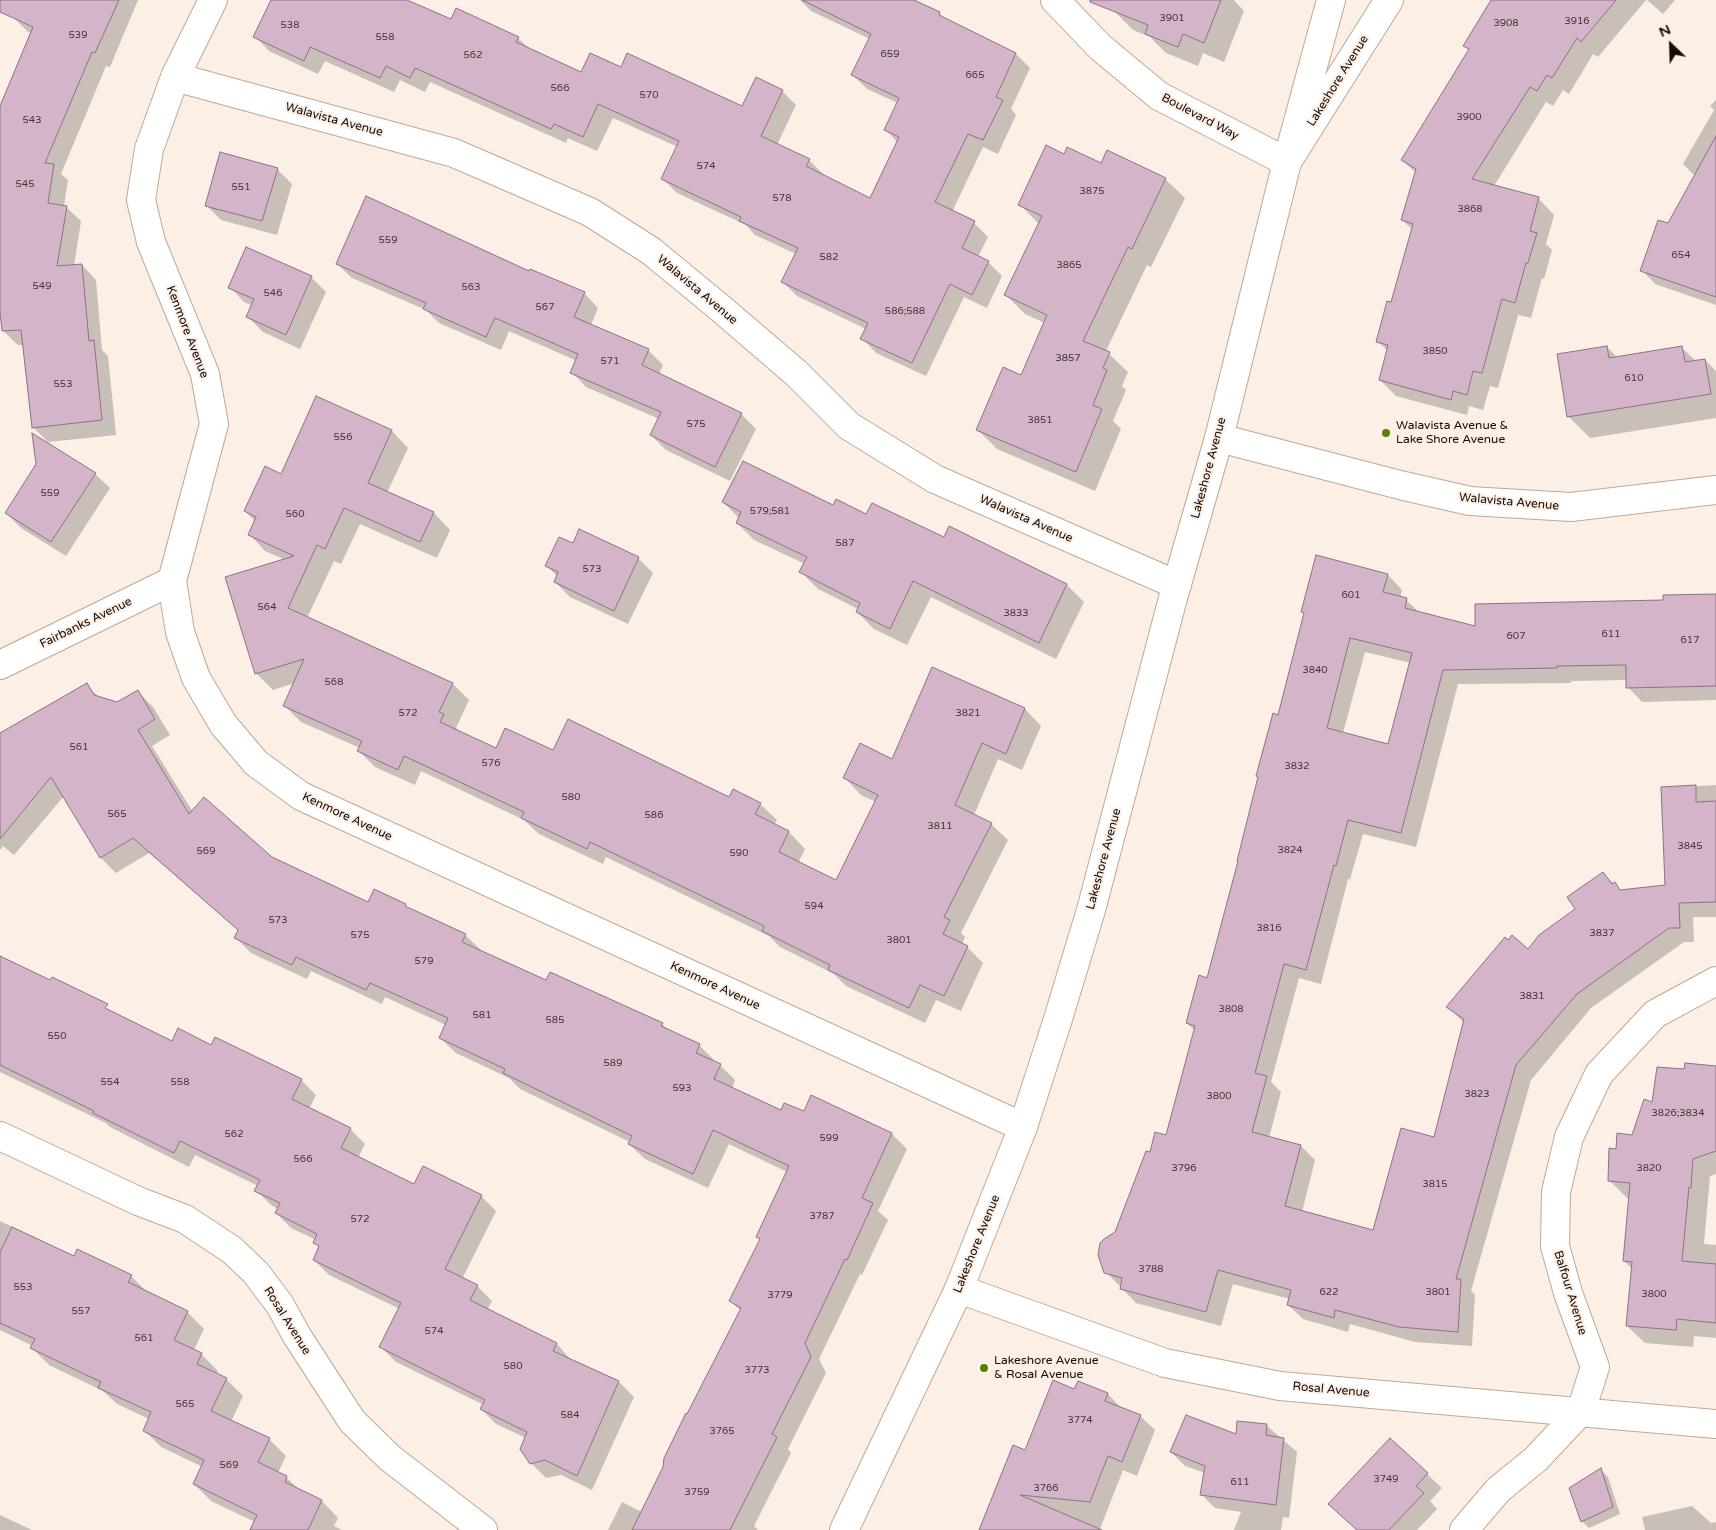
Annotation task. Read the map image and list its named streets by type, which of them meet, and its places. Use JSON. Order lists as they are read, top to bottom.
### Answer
{
  "streets": {
    "street": [
      "Lakeshore Avenue",
      "Boulevard Way",
      "Walavista Avenue",
      "Kenmore Avenue",
      "Fairbanks Avenue",
      "Balfour Avenue",
      "Rosal Avenue"
    ]
  },
  "crossings": [
    ["Lakeshore Avenue", "Boulevard Way"],
    ["Lakeshore Avenue", "Walavista Avenue"],
    ["Lakeshore Avenue", "Kenmore Avenue"],
    ["Lakeshore Avenue", "Rosal Avenue"],
    ["Walavista Avenue", "Kenmore Avenue"],
    ["Kenmore Avenue", "Fairbanks Avenue"],
    ["Balfour Avenue", "Rosal Avenue"]
  ],
  "places": ["Walavista Avenue & Lake Shore Avenue", "Lakeshore Avenue & Rosal Avenue"],
  "house_numbers": [
    "3901",
    "3916",
    "3908",
    "538",
    "539",
    "558",
    "659",
    "562",
    "665",
    "566",
    "570",
    "3900",
    "543",
    "574",
    "545",
    "551",
    "3875",
    "578",
    "3868",
    "559",
    "654",
    "582",
    "3865",
    "549",
    "563",
    "546",
    "567",
    "586;588",
    "3850",
    "3857",
    "571",
    "610",
    "553",
    "3851",
    "575",
    "556",
    "559",
    "579;581",
    "560",
    "587",
    "573",
    "601",
    "564",
    "3833",
    "611",
    "607",
    "617",
    "3840",
    "568",
    "572",
    "3821",
    "561",
    "576",
    "3832",
    "580",
    "565",
    "586",
    "3811",
    "3845",
    "3824",
    "569",
    "590",
    "594",
    "573",
    "3816",
    "3837",
    "575",
    "3801",
    "579",
    "3831",
    "3808",
    "581",
    "585",
    "550",
    "589",
    "554",
    "558",
    "593",
    "3823",
    "3800",
    "3826;3834",
    "562",
    "599",
    "566",
    "3796",
    "3820",
    "3815",
    "3787",
    "572",
    "3788",
    "553",
    "622",
    "3801",
    "3800",
    "3779",
    "557",
    "574",
    "561",
    "580",
    "3773",
    "565",
    "584",
    "3774",
    "3765",
    "569",
    "3749",
    "611",
    "3766",
    "3759"
  ],
  "north": "top left"
}
